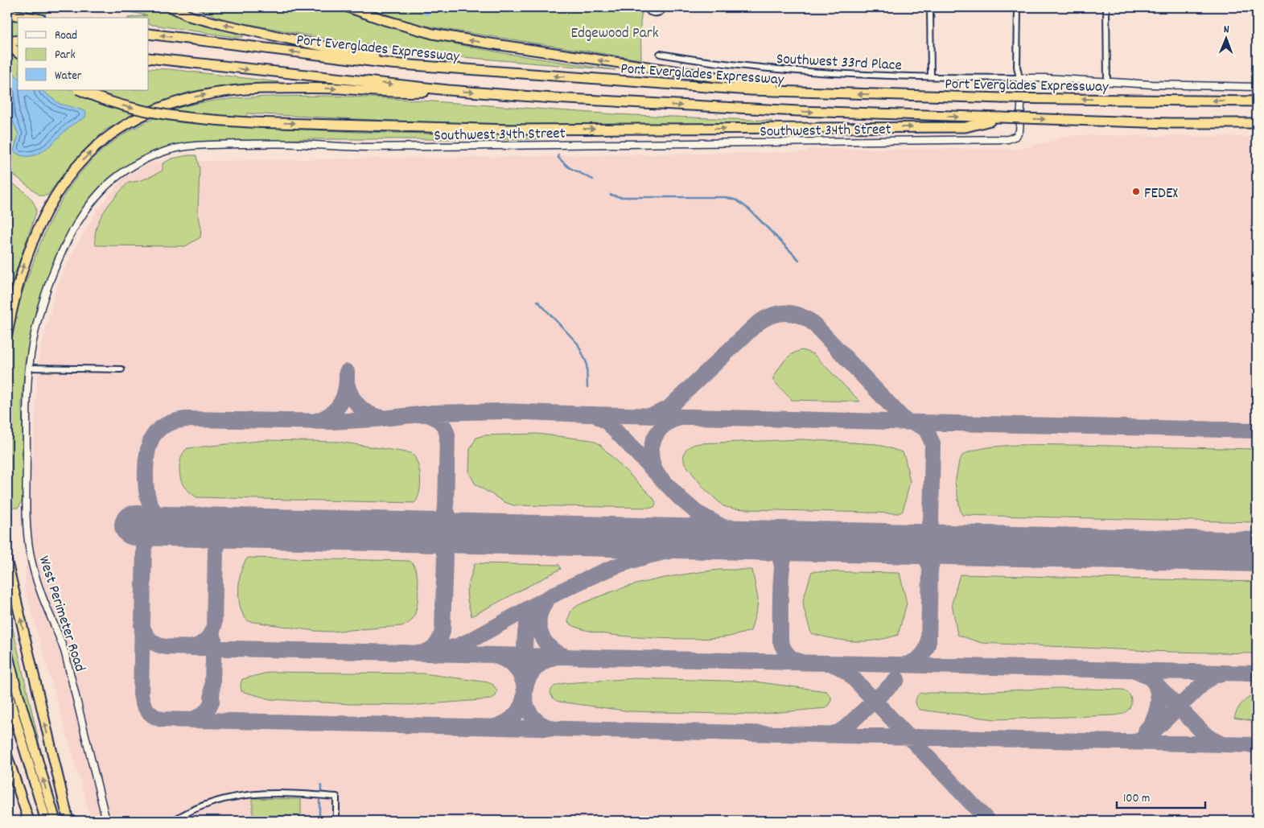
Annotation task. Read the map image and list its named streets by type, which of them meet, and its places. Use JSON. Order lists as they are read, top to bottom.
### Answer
{
  "streets": {
    "highway": ["Port Everglades Expressway"],
    "street": ["Southwest 33rd Place", "Southwest 34th Street", "West Perimeter Road"]
  },
  "crossings": [
    ["Southwest 33rd Place", "Southwest 34th Street"],
    ["Southwest 34th Street", "West Perimeter Road"]
  ],
  "parks": ["Edgewood Park"],
  "places": ["FEDEX"],
  "legend": ["Road", "Park", "Water"],
  "scale_bar": "100 m",
  "north": "top"
}
